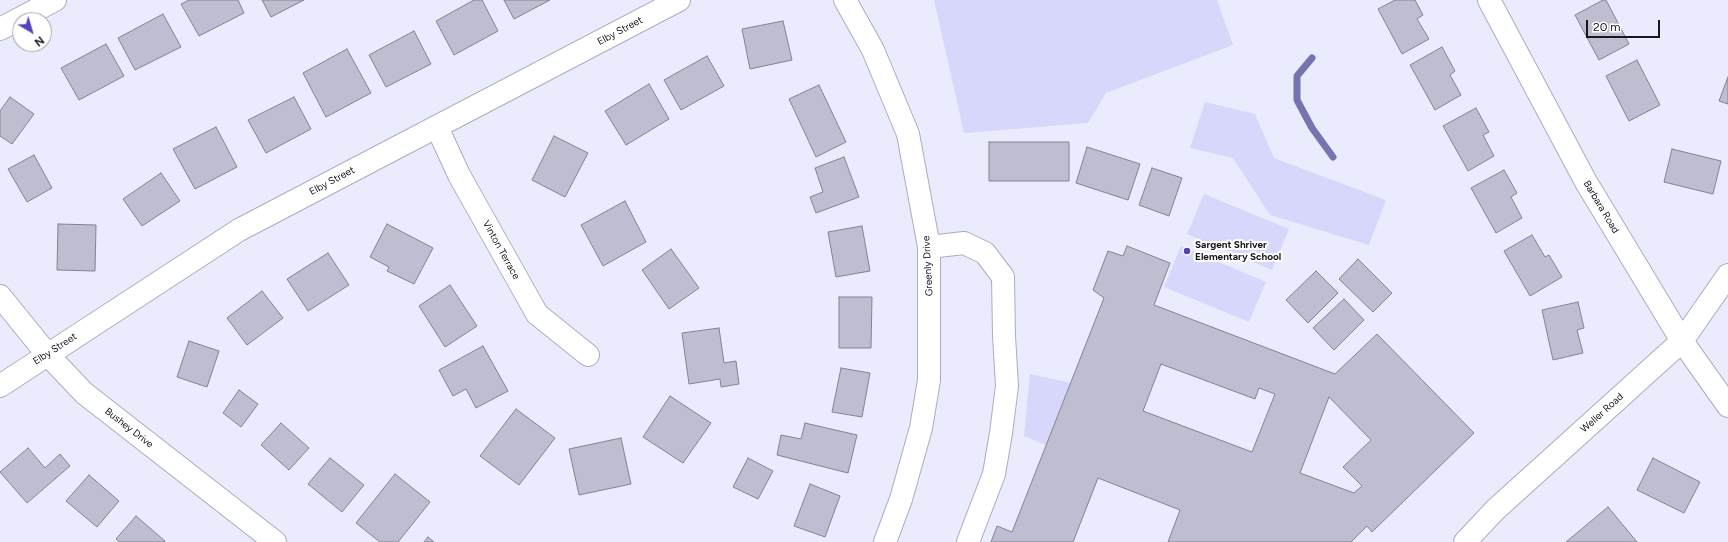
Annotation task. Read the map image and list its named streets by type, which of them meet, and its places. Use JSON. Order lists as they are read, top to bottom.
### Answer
{
  "streets": {
    "street": [
      "Elby Street",
      "Barbara Road",
      "Vinton Terrace",
      "Greenly Drive",
      "Weller Road",
      "Bushey Drive"
    ]
  },
  "crossings": [
    ["Elby Street", "Vinton Terrace"],
    ["Elby Street", "Bushey Drive"],
    ["Barbara Road", "Weller Road"]
  ],
  "places": ["Sargent Shriver Elementary School"],
  "scale_bar": "20 m",
  "north": "bottom right"
}
